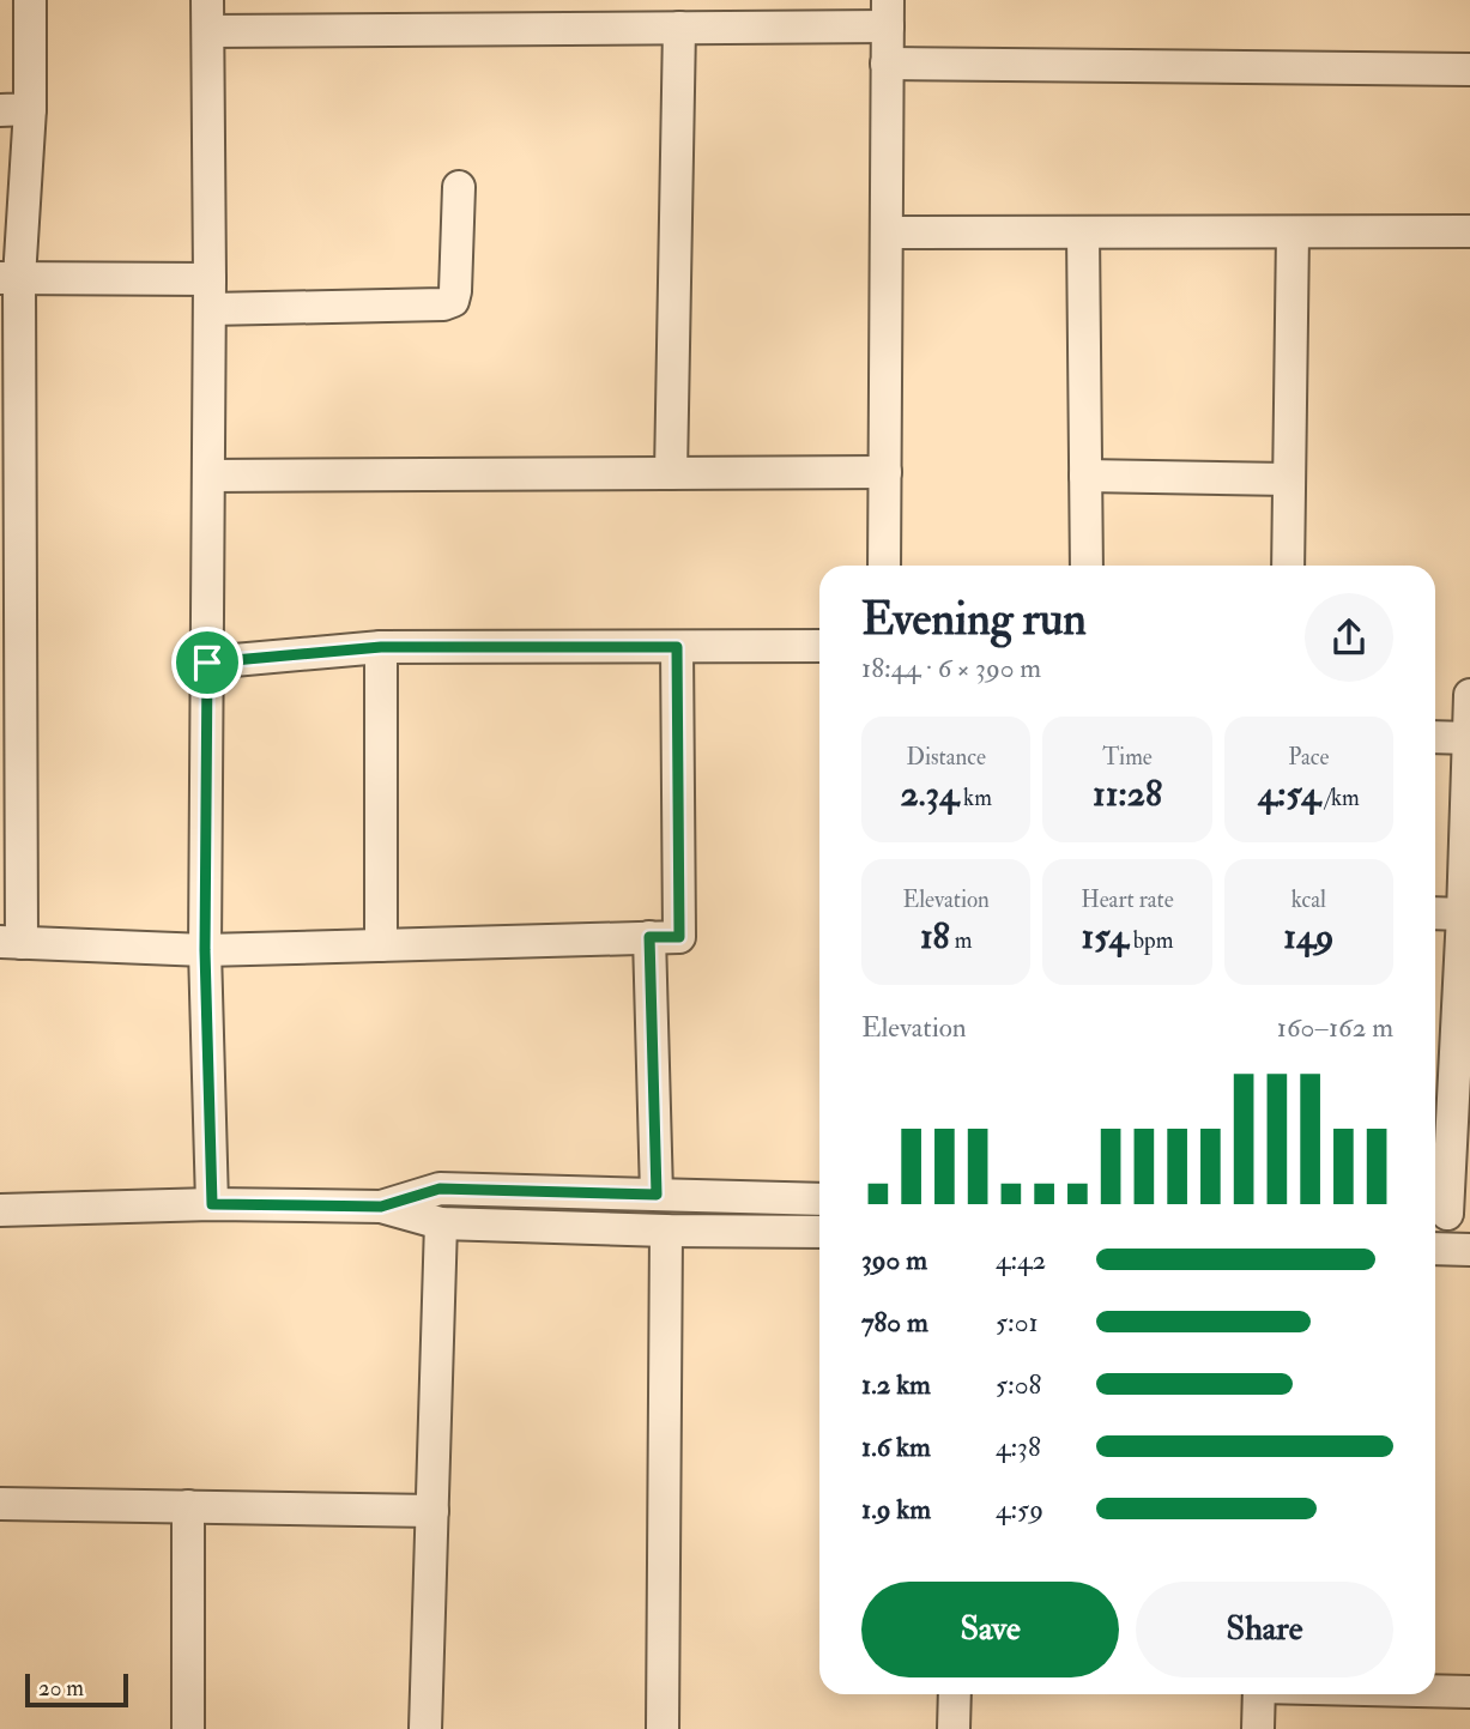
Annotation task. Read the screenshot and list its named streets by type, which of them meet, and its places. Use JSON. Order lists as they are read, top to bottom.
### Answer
{
  "scale_bar": "20 m",
  "page": {
    "heading": ["Evening run", "18:44 · 6 × 390 m"],
    "stats": [
      ["Distance", "2.34 km"],
      ["Time", "11:28"],
      ["Pace", "4:54 /km"],
      ["Elevation", "18 m"],
      ["Heart rate", "154 bpm"],
      ["kcal", "149"]
    ],
    "chart": ["Elevation", "160–162 m"],
    "list": [
      {
        "name": "390 m",
        "note": "4:42"
      },
      {
        "name": "780 m",
        "note": "5:01"
      },
      {
        "name": "1.2 km",
        "note": "5:08"
      },
      {
        "name": "1.6 km",
        "note": "4:38"
      },
      {
        "name": "1.9 km",
        "note": "4:59"
      }
    ],
    "buttons": ["Save", "Share"],
    "scale": "20 m"
  }
}
